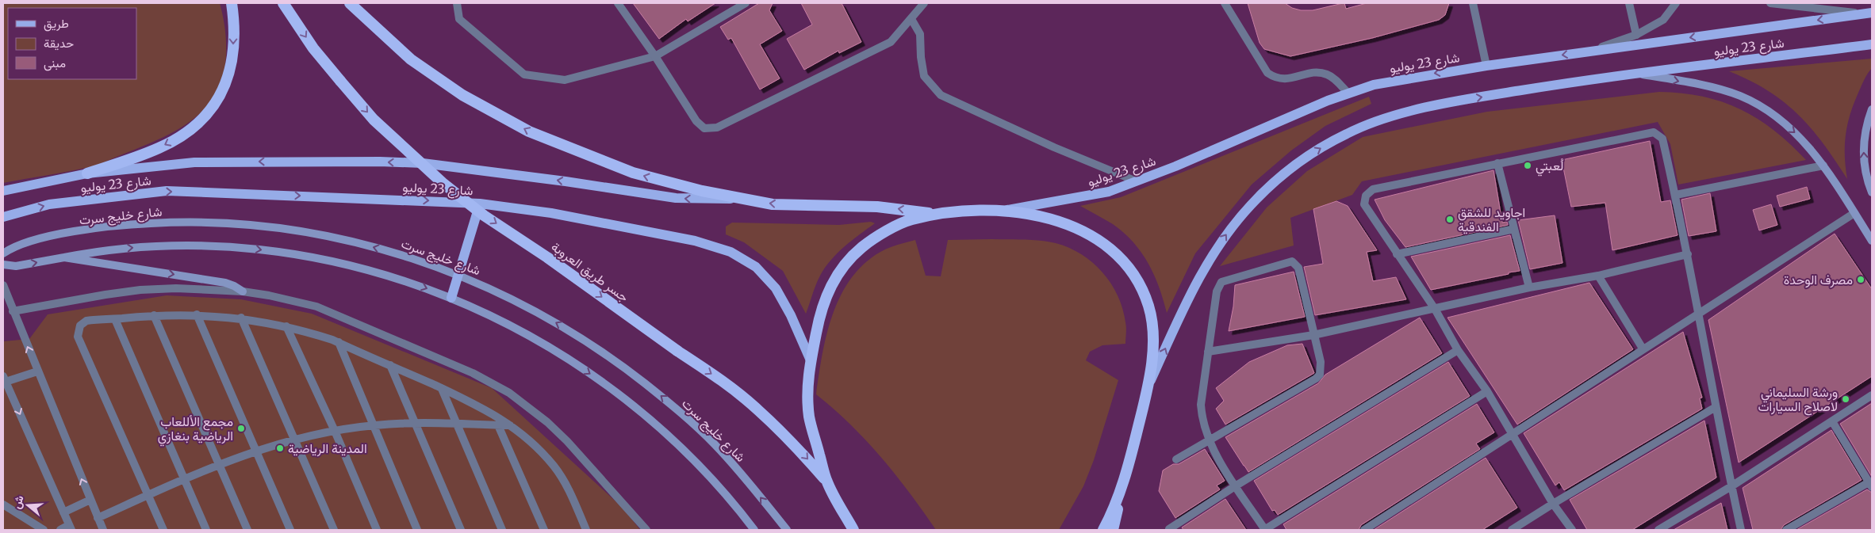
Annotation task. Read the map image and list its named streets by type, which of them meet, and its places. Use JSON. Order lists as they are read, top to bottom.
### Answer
{
  "streets": {
    "highway": ["جسر طريق العروبة"],
    "main road": ["شارع 23 يوليو", "شارع خليج سرت"]
  },
  "places": [
    "لُعبتي",
    "اجاويد للشقق الفندقية",
    "مصرف الوحدة",
    "ورشة السليماني لاصلاح السيارات",
    "مجمع الأللعاب الرياضية بنغازي",
    "المدينة الرياضية"
  ],
  "legend": ["طريق", "حديقة", "مبنى"],
  "north": "left"
}
